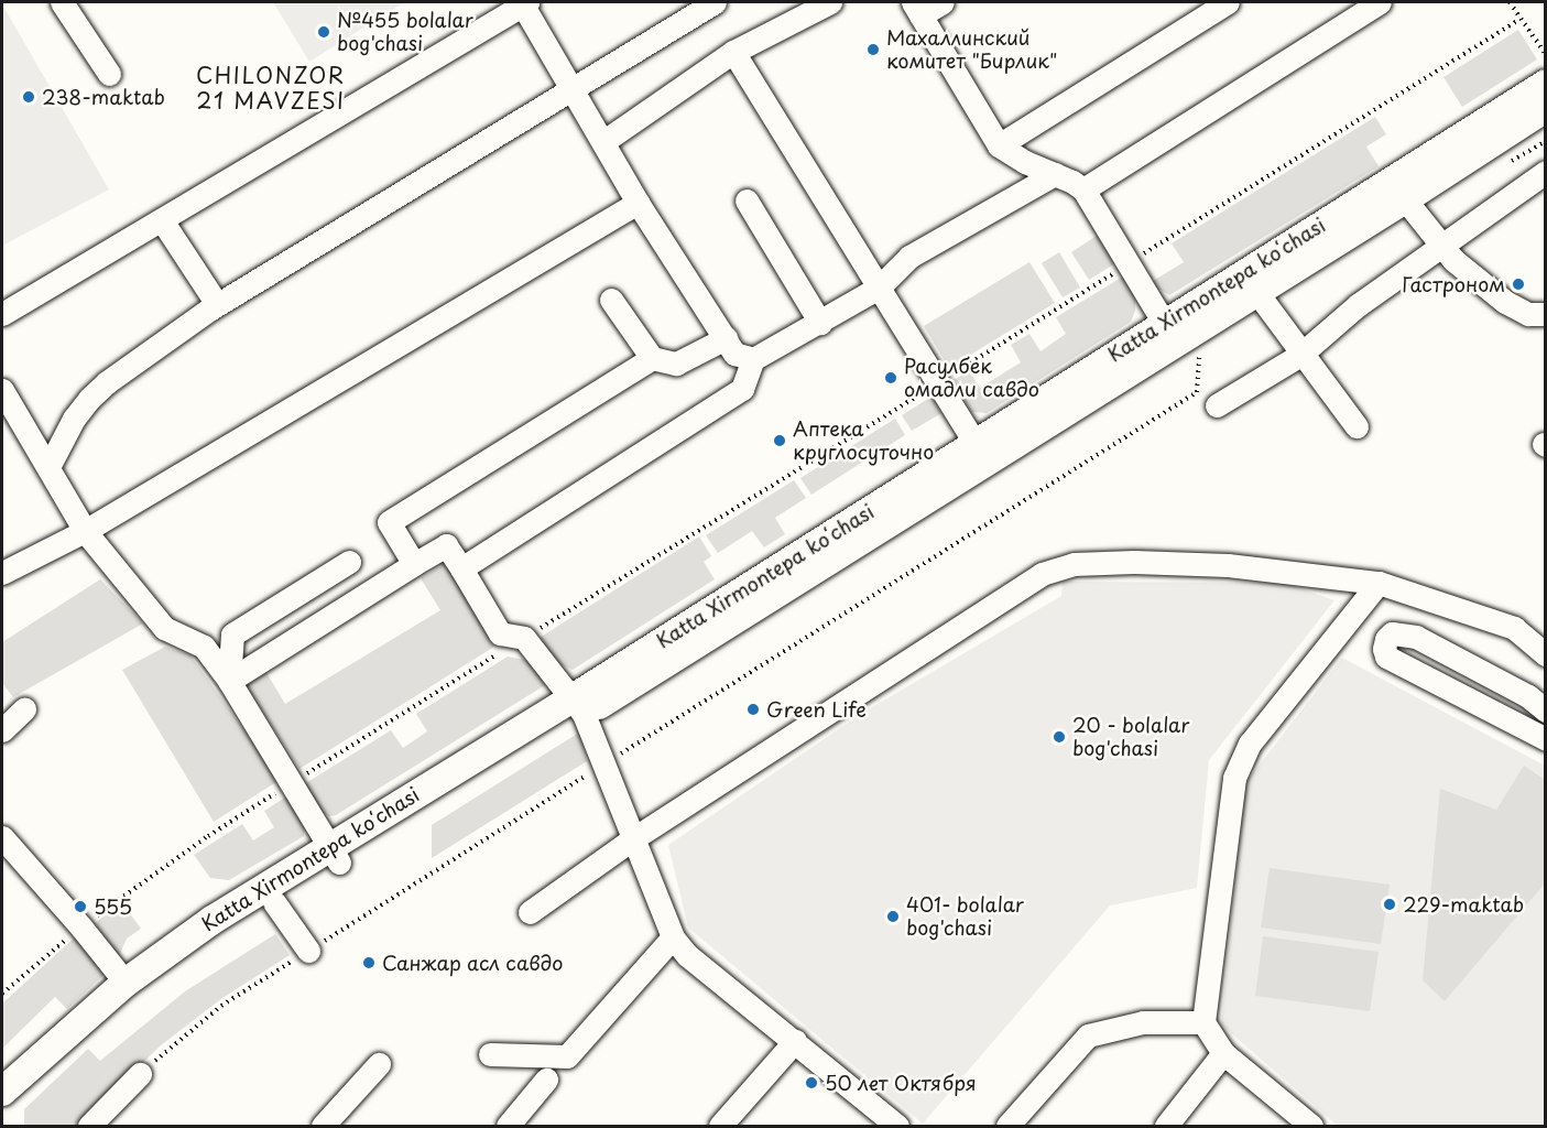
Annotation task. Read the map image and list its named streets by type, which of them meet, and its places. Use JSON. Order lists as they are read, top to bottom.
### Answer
{
  "streets": {
    "main road": ["Katta Xirmontepa koʻchasi"]
  },
  "districts": ["CHILONZOR 21 MAVZESI"],
  "places": [
    "№455 bolalar bog'chasi",
    "Махаллинский комитет \"Бирлик\"",
    "238-maktab",
    "Гастроном",
    "Расулбек омадли савдо",
    "Аптека круглосуточно",
    "Green Life",
    "20 - bolalar bog'chasi",
    "229-maktab",
    "555",
    "401- bolalar bog'chasi",
    "Санжар асл савдо",
    "50 лет Октября"
  ]
}
